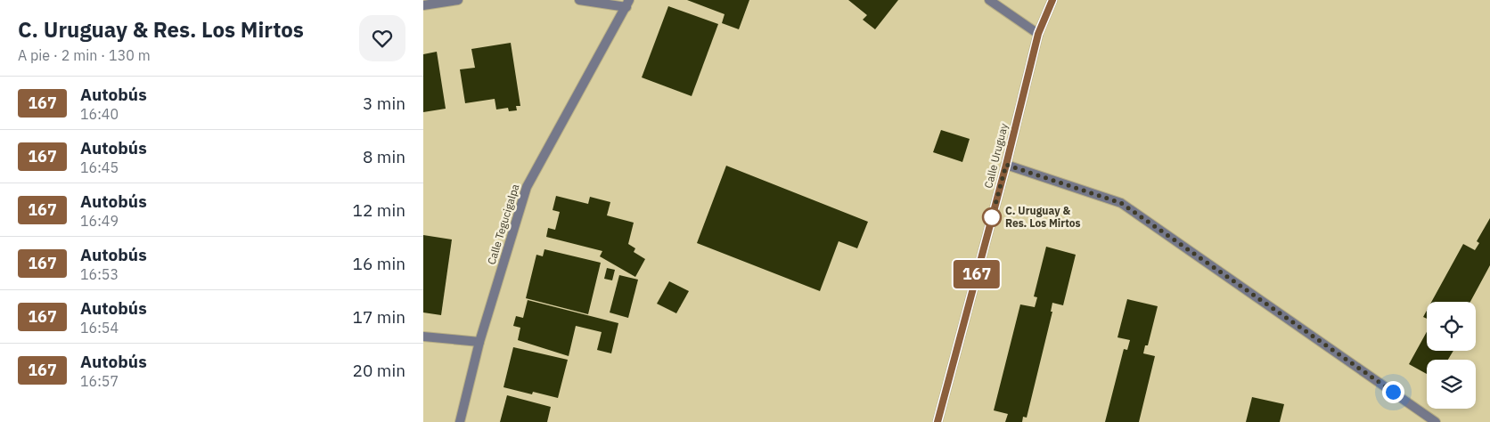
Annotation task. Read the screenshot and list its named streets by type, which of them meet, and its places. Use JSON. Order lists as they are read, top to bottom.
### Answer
{
  "streets": {
    "street": ["Calle Uruguay", "Calle Tegucigalpa"]
  },
  "places": ["C. Uruguay & Res. Los Mirtos"],
  "lines": ["bus line 167"],
  "page": {
    "heading": ["C. Uruguay & Res. Los Mirtos", "A pie · 2 min · 130 m"],
    "on_map": "167",
    "list": [
      {
        "mark": "167",
        "name": "Autobús",
        "note": "16:40",
        "value": "3 min"
      },
      {
        "mark": "167",
        "name": "Autobús",
        "note": "16:45",
        "value": "8 min"
      },
      {
        "mark": "167",
        "name": "Autobús",
        "note": "16:49",
        "value": "12 min"
      },
      {
        "mark": "167",
        "name": "Autobús",
        "note": "16:53",
        "value": "16 min"
      },
      {
        "mark": "167",
        "name": "Autobús",
        "note": "16:54",
        "value": "17 min"
      },
      {
        "mark": "167",
        "name": "Autobús",
        "note": "16:57",
        "value": "20 min"
      }
    ]
  }
}
